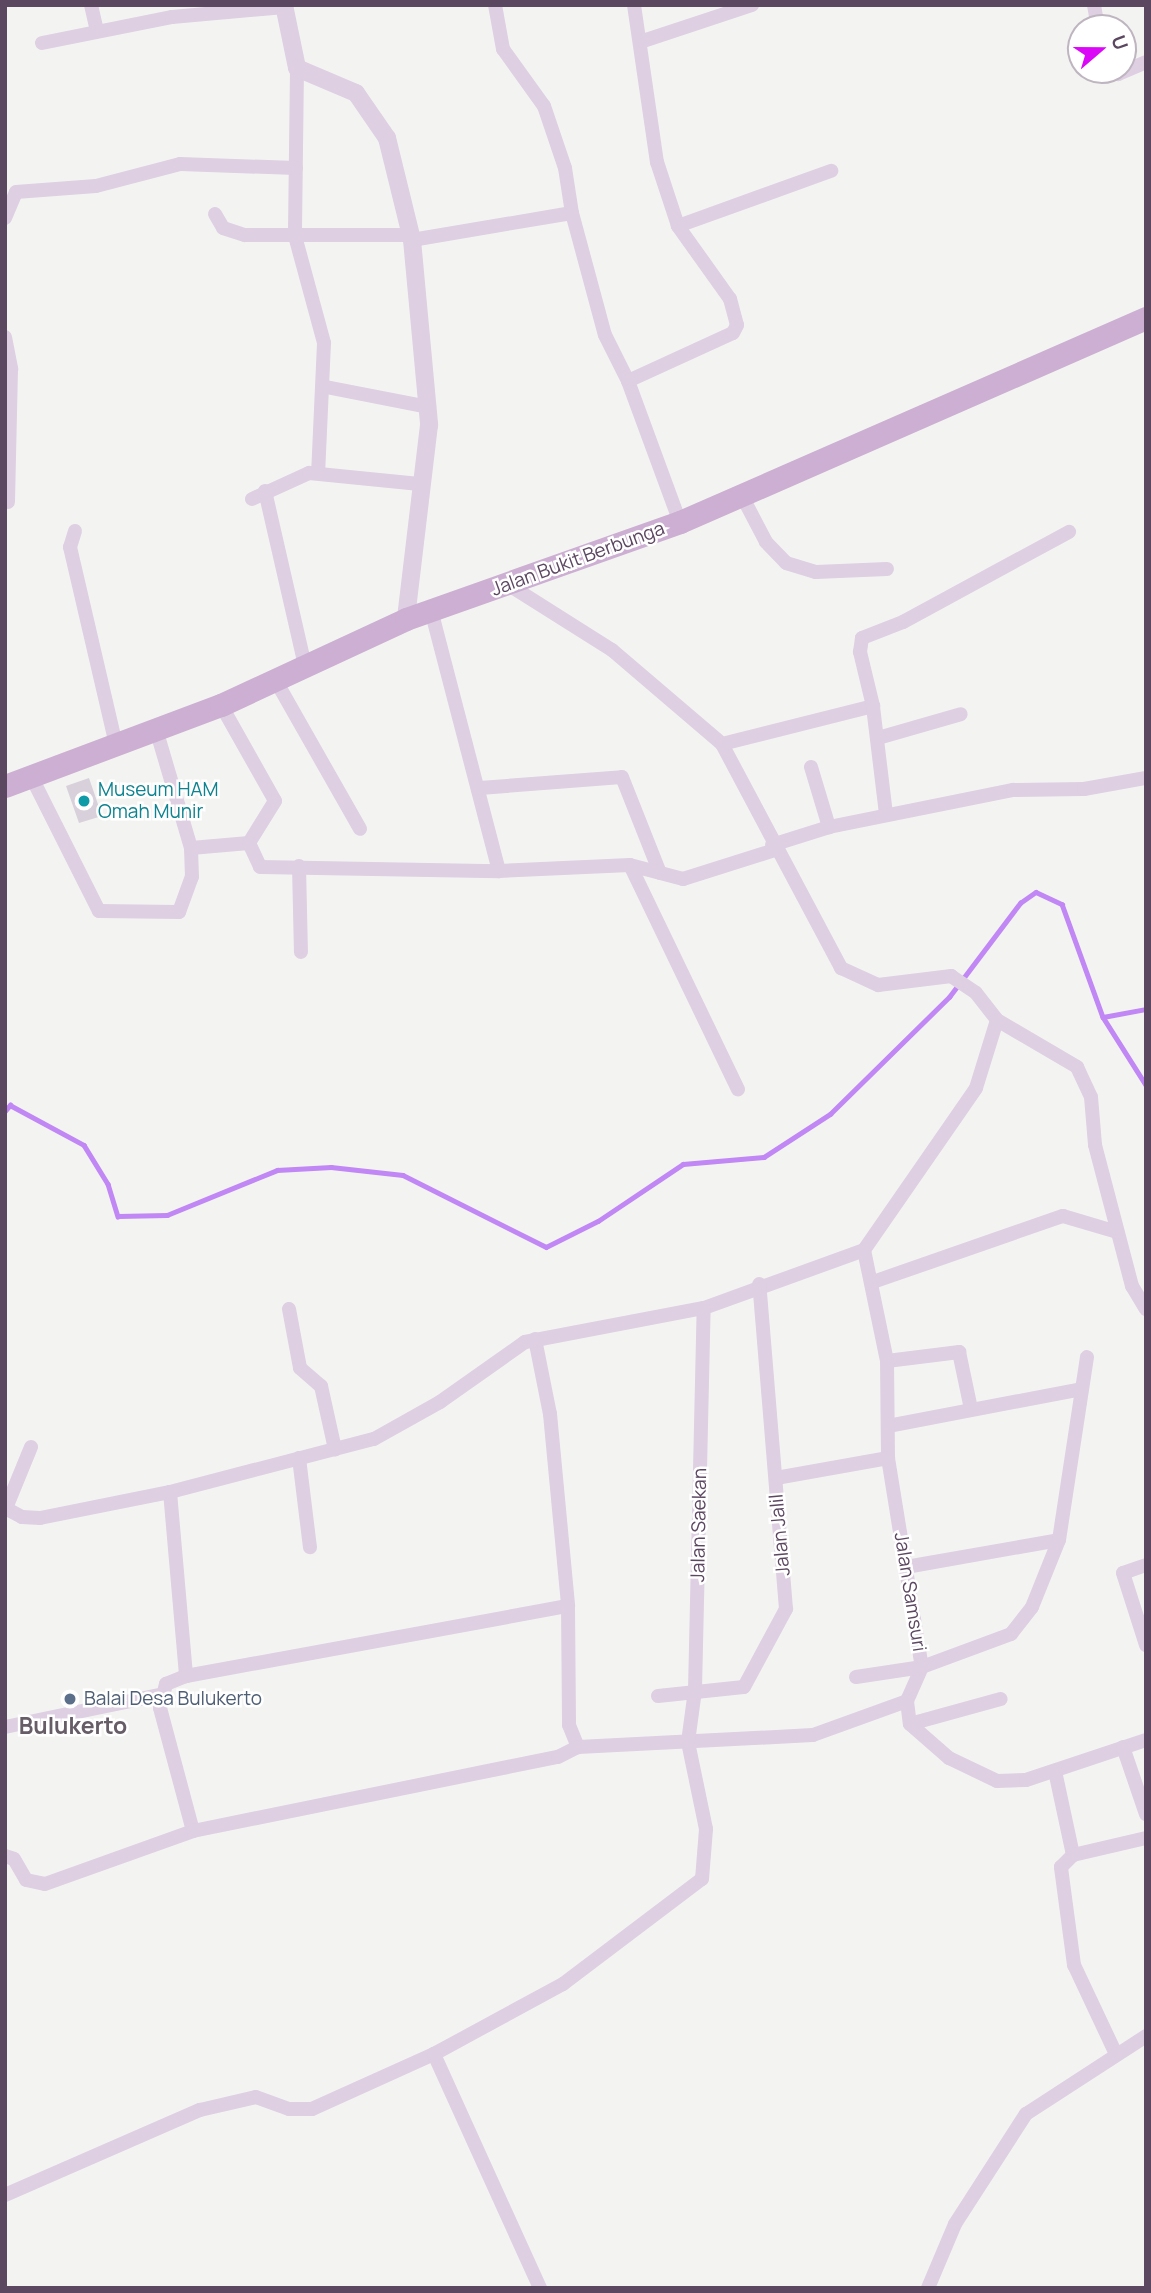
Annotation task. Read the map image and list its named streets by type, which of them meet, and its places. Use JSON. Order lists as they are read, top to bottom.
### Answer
{
  "streets": {
    "main road": ["Jalan Bukit Berbunga"],
    "street": ["Jalan Saekan", "Jalan Jalil", "Jalan Samsuri"]
  },
  "crossings": [
    ["Jalan Saekan", "Jalan Jalil"]
  ],
  "districts": ["Bulukerto"],
  "places": ["Museum HAM Omah Munir", "Balai Desa Bulukerto"],
  "north": "right"
}
